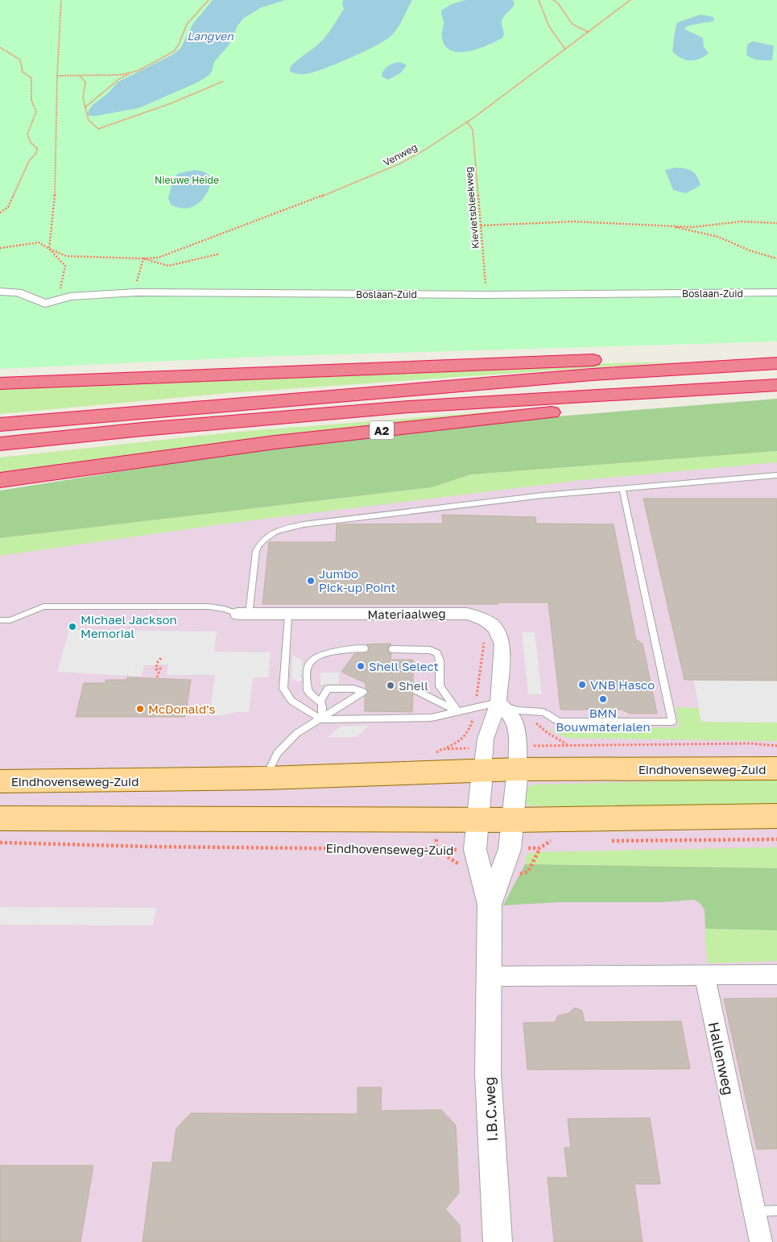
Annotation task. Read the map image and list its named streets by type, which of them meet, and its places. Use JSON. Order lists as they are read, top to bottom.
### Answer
{
  "streets": {
    "highway": ["A2"],
    "main road": ["Eindhovenseweg-Zuid"],
    "street": [
      "Boslaan-Zuid",
      "Materiaalweg",
      "Hallenweg",
      "I.B.C.weg"
    ],
    "path": ["Venweg", "Kievietsbleekweg"]
  },
  "crossings": [
    ["Venweg", "Kievietsbleekweg"],
    ["Kievietsbleekweg", "Boslaan-Zuid"],
    ["Materiaalweg", "Eindhovenseweg-Zuid"],
    ["Materiaalweg", "I.B.C.weg"],
    ["Eindhovenseweg-Zuid", "I.B.C.weg"]
  ],
  "water": ["Langven"],
  "parks": ["Nieuwe Heide"],
  "places": [
    "Jumbo Pick-up Point",
    "Michael Jackson Memorial",
    "Shell Select",
    "VNB Hasco",
    "Shell",
    "BMN Bouwmaterialen",
    "McDonald's"
  ]
}
